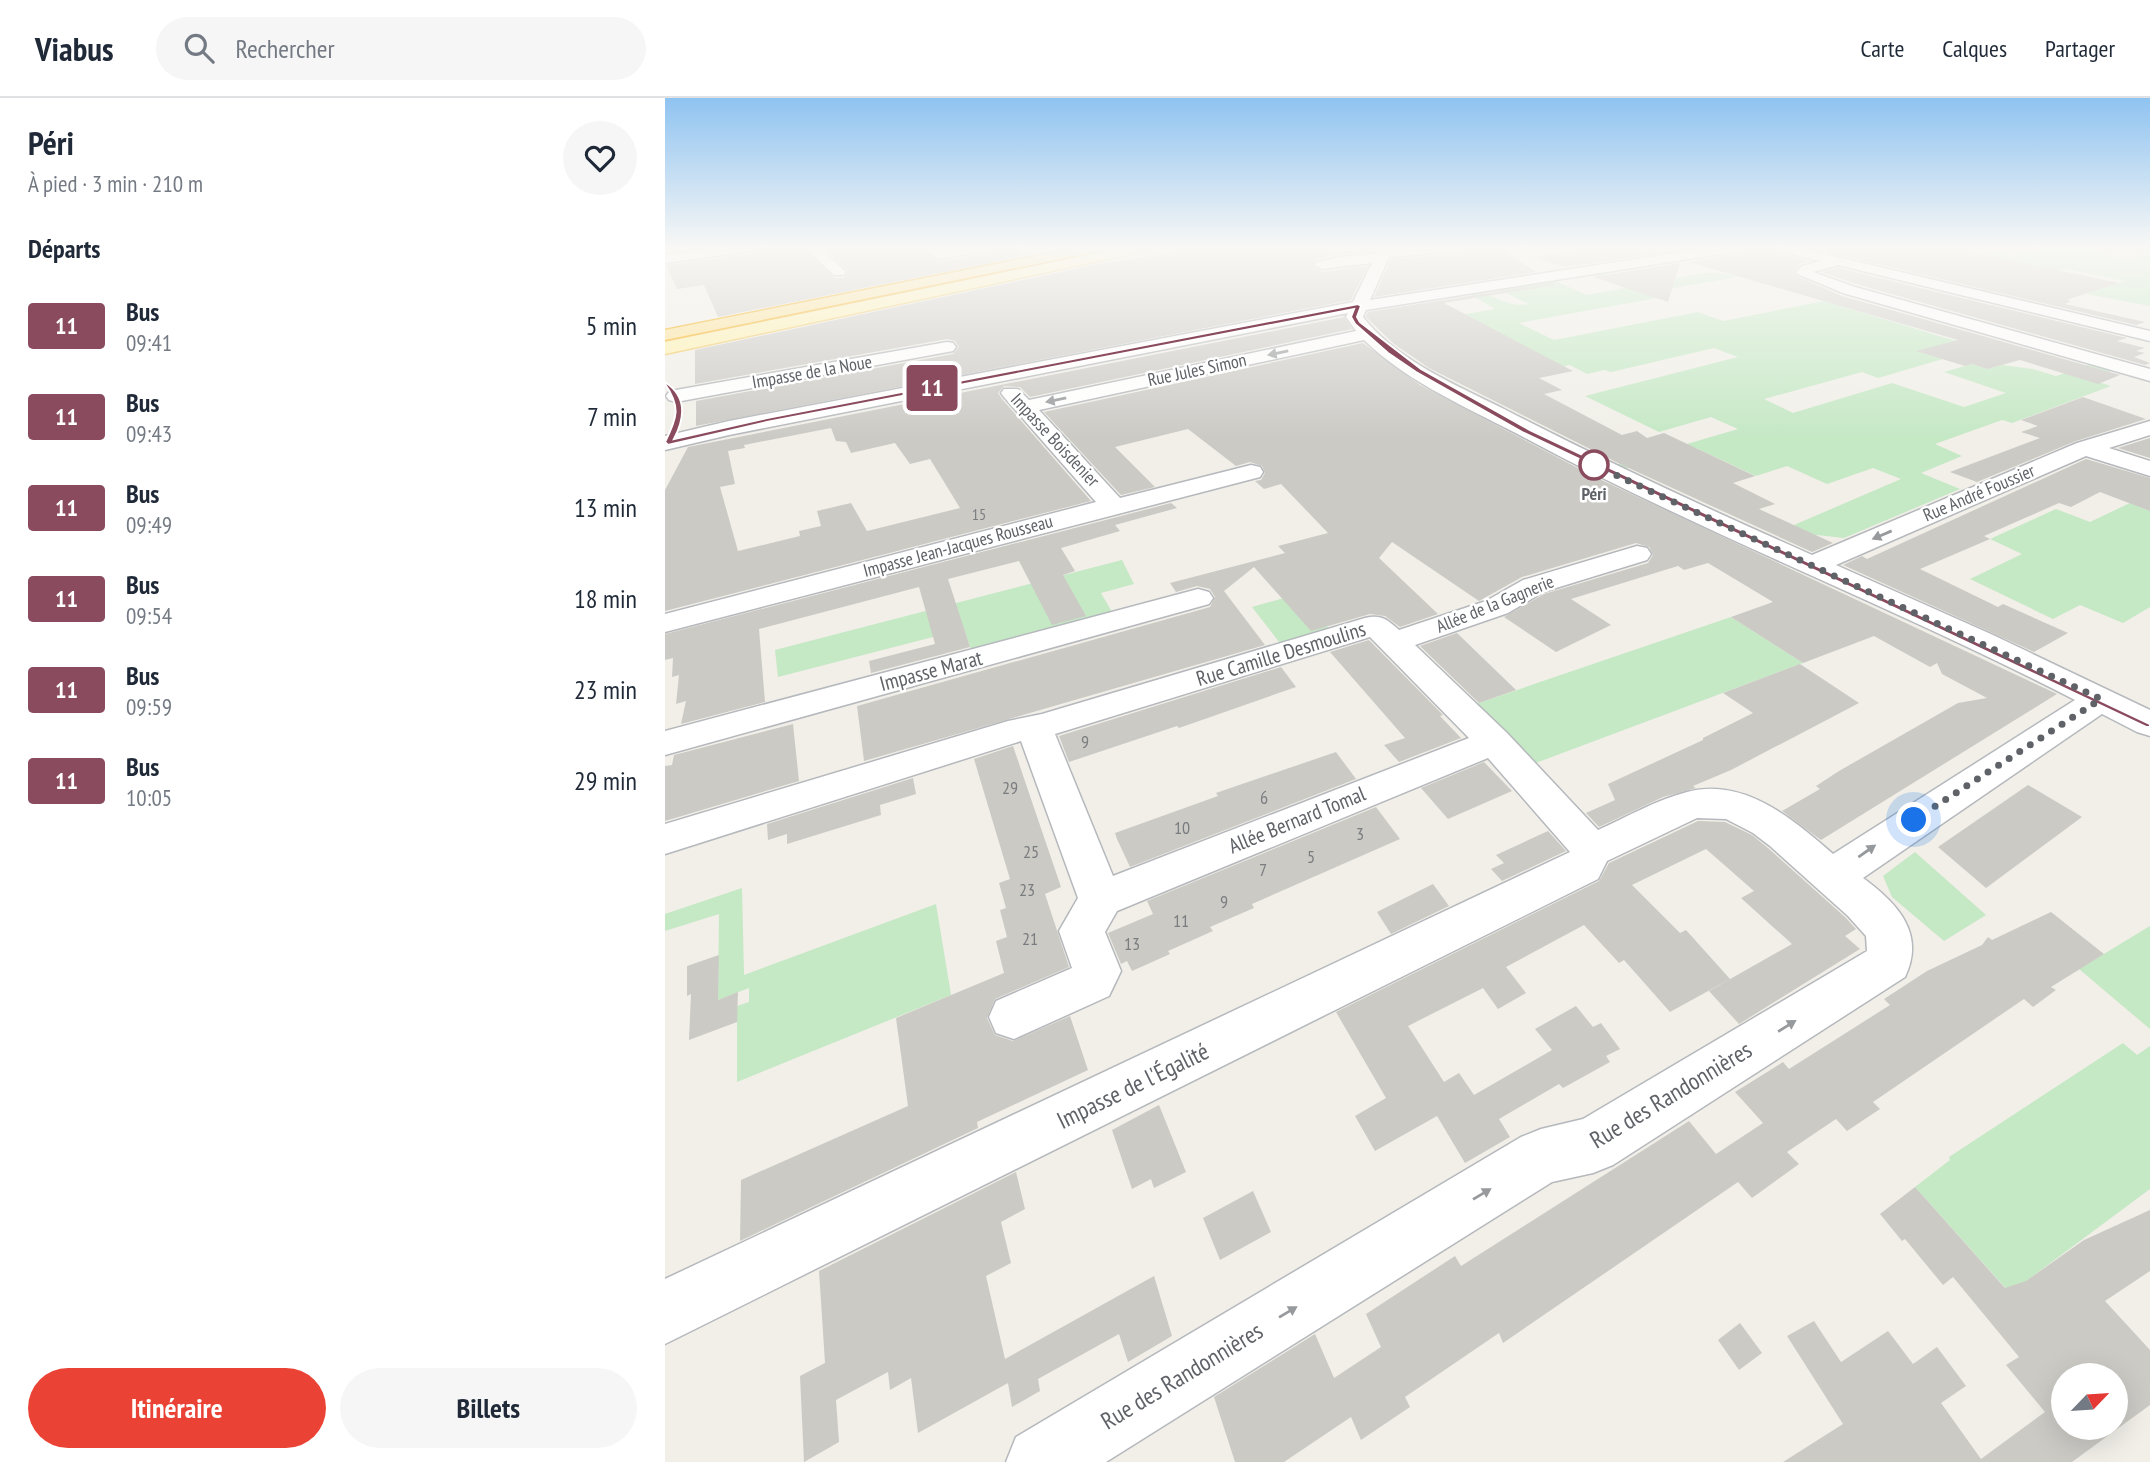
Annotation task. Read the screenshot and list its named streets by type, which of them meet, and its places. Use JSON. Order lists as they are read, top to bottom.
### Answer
{
  "streets": {
    "street": [
      "Rue Jules Simon",
      "Impasse de la Noue",
      "Impasse Boisdenier",
      "Rue André Foussier",
      "Impasse Jean-Jacques Rousseau",
      "Allée de la Gagnerie",
      "Rue Camille Desmoulins",
      "Impasse Marat",
      "Allée Bernard Tomal",
      "Impasse de l'Égalité",
      "Rue des Randonnières"
    ]
  },
  "crossings": [
    ["Rue Jules Simon", "Impasse Boisdenier"],
    ["Impasse Boisdenier", "Impasse Jean-Jacques Rousseau"],
    ["Allée de la Gagnerie", "Rue Camille Desmoulins"],
    ["Rue Camille Desmoulins", "Allée Bernard Tomal"],
    ["Rue Camille Desmoulins", "Impasse de l'Égalité"]
  ],
  "one_way": ["Rue des Randonnières"],
  "places": ["Péri"],
  "lines": ["bus line 11"],
  "house_numbers": [
    "15",
    "9",
    "29",
    "6",
    "10",
    "3",
    "25",
    "5",
    "7",
    "23",
    "9",
    "11",
    "21",
    "13"
  ],
  "north": "top right",
  "page": {
    "header": "Viabus",
    "search": "Rechercher",
    "nav": ["Carte", "Calques", "Partager"],
    "heading": [
      ["Péri", "À pied · 3 min · 210 m"],
      "Départs"
    ],
    "on_map": "11",
    "list": [
      {
        "mark": "11",
        "name": "Bus",
        "note": "09:41",
        "value": "5 min"
      },
      {
        "mark": "11",
        "name": "Bus",
        "note": "09:43",
        "value": "7 min"
      },
      {
        "mark": "11",
        "name": "Bus",
        "note": "09:49",
        "value": "13 min"
      },
      {
        "mark": "11",
        "name": "Bus",
        "note": "09:54",
        "value": "18 min"
      },
      {
        "mark": "11",
        "name": "Bus",
        "note": "09:59",
        "value": "23 min"
      },
      {
        "mark": "11",
        "name": "Bus",
        "note": "10:05",
        "value": "29 min"
      }
    ],
    "buttons": ["Itinéraire", "Billets"]
  }
}
